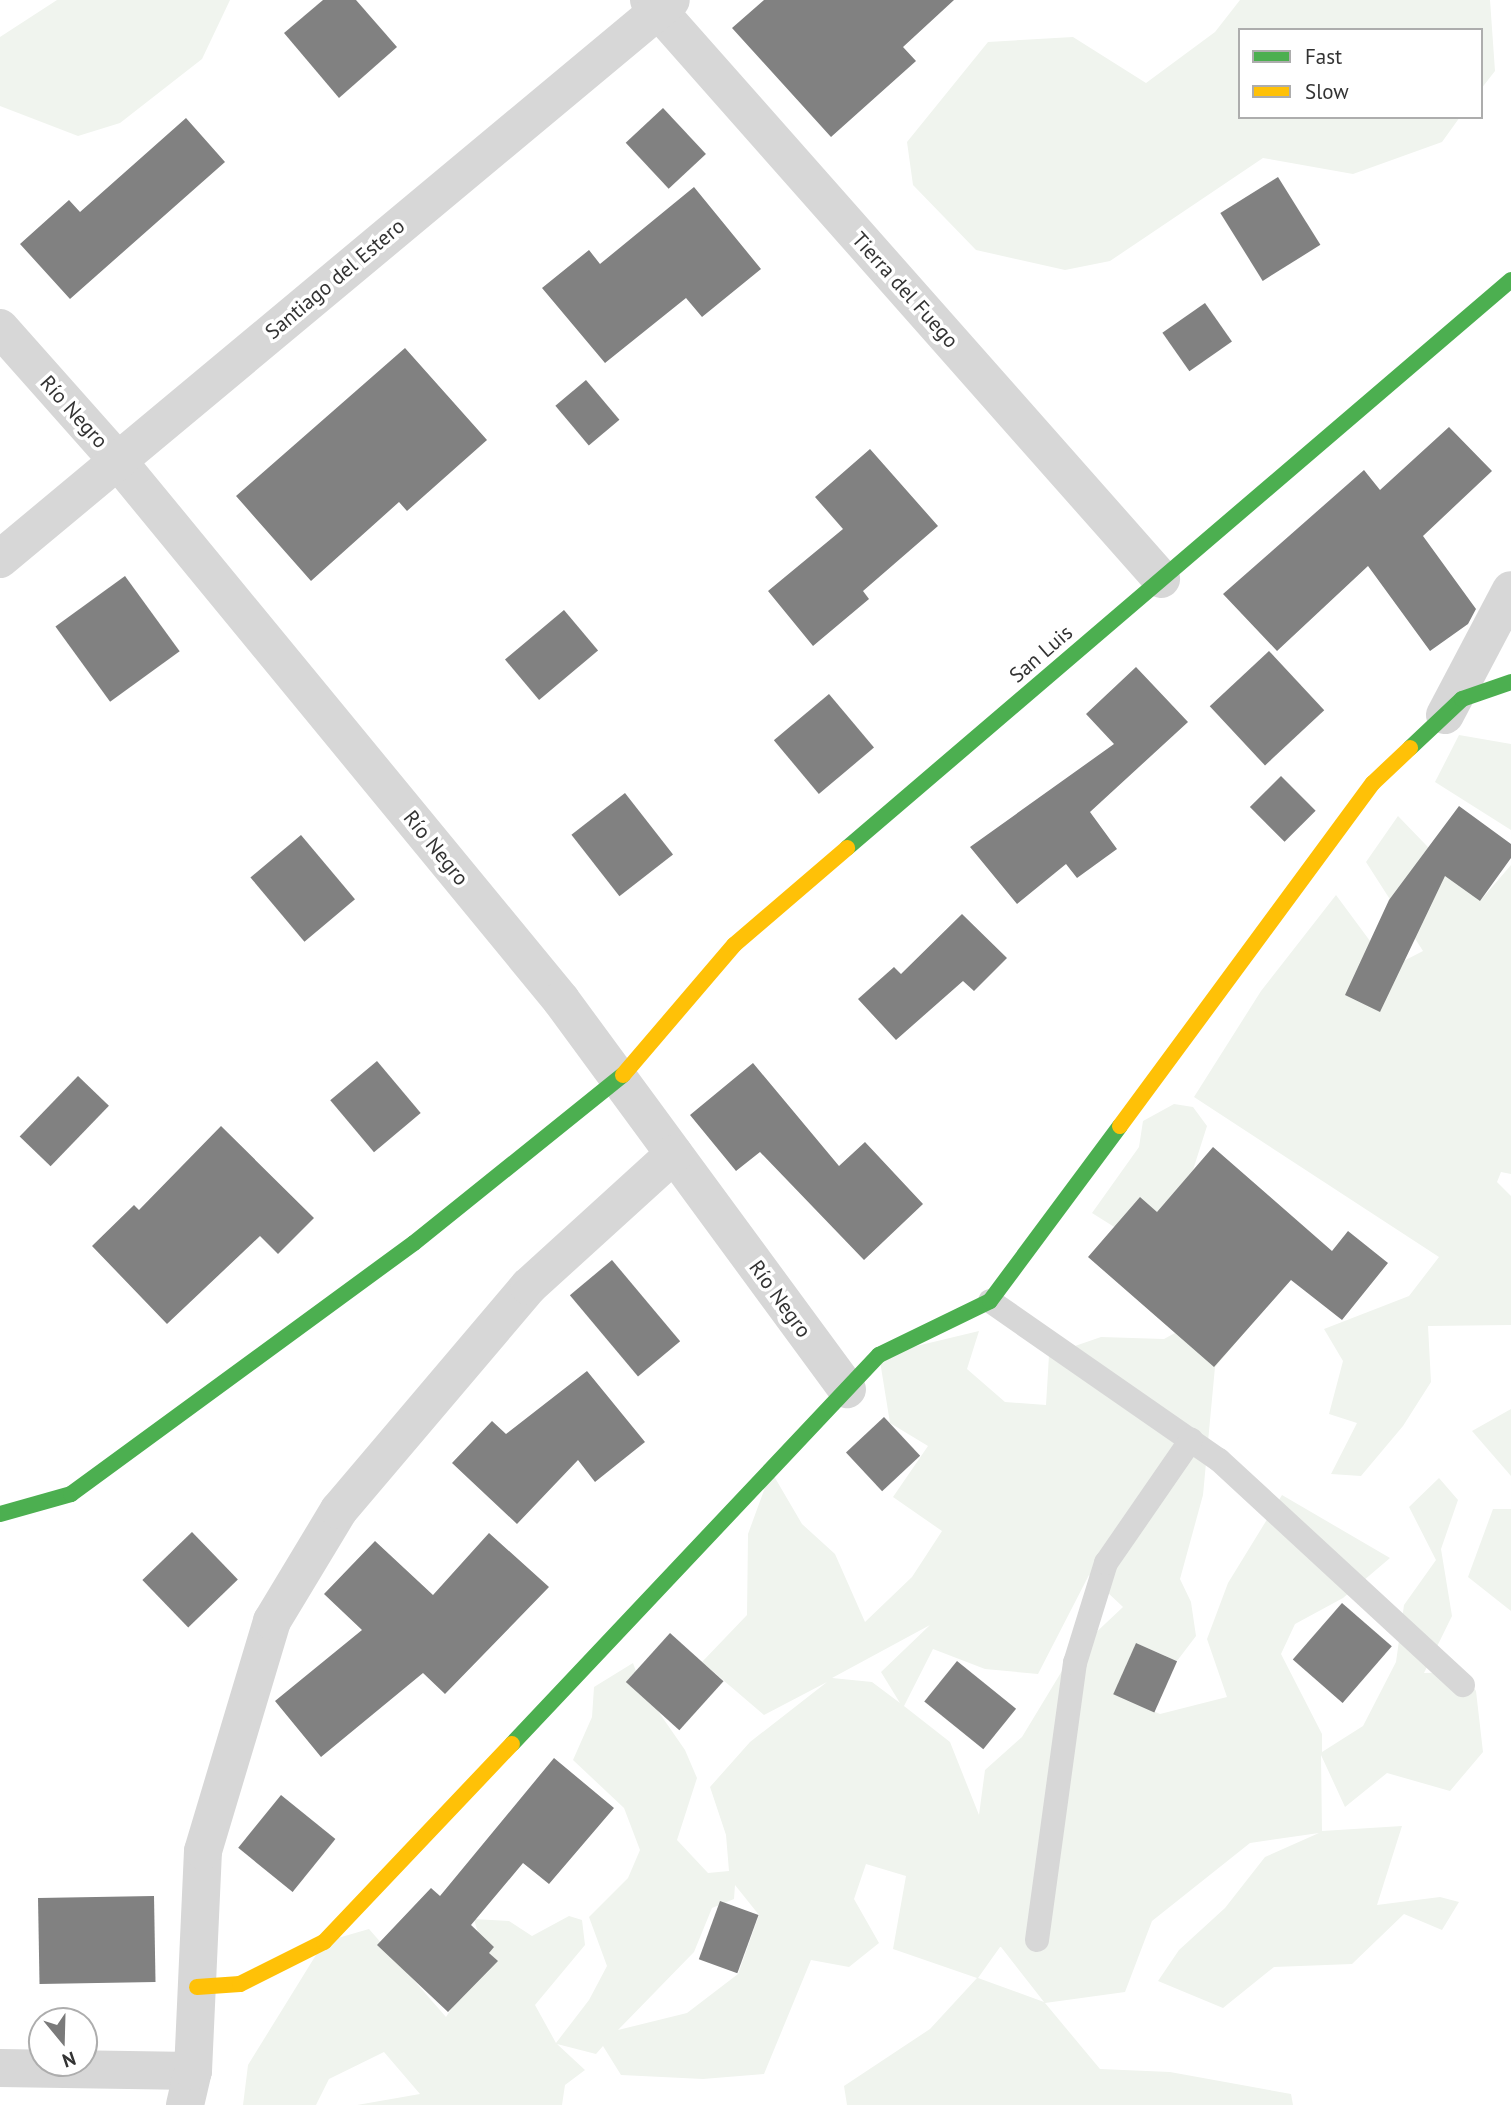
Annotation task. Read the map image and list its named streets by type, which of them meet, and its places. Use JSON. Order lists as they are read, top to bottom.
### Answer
{
  "streets": {
    "street": [
      "Santiago del Estero",
      "Tierra del Fuego",
      "Río Negro",
      "San Luis"
    ]
  },
  "crossings": [
    ["Santiago del Estero", "Tierra del Fuego"],
    ["Santiago del Estero", "Río Negro"],
    ["Tierra del Fuego", "San Luis"],
    ["Río Negro", "San Luis"]
  ],
  "legend": ["Fast", "Slow"],
  "north": "bottom"
}
